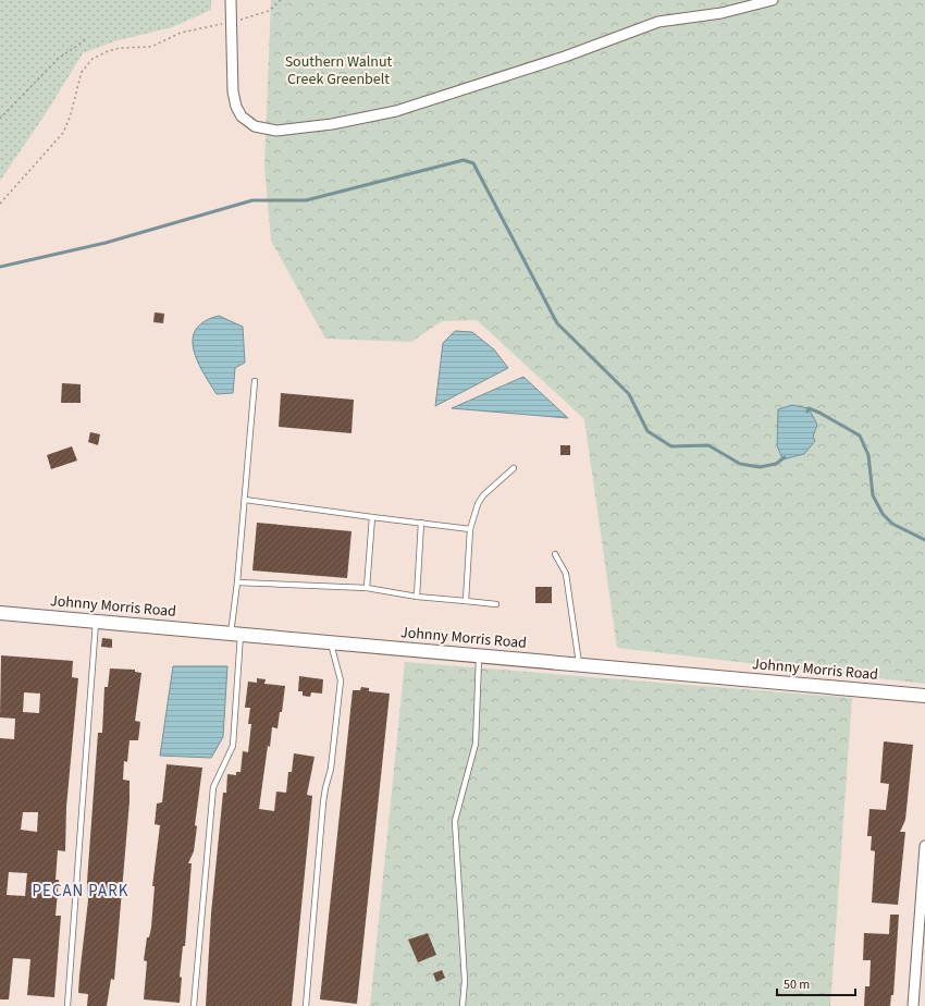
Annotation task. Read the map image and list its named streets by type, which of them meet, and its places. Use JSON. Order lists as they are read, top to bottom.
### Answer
{
  "streets": {
    "street": ["Johnny Morris Road"]
  },
  "districts": ["PECAN PARK"],
  "parks": ["Southern Walnut Creek Greenbelt"],
  "scale_bar": "50 m"
}
